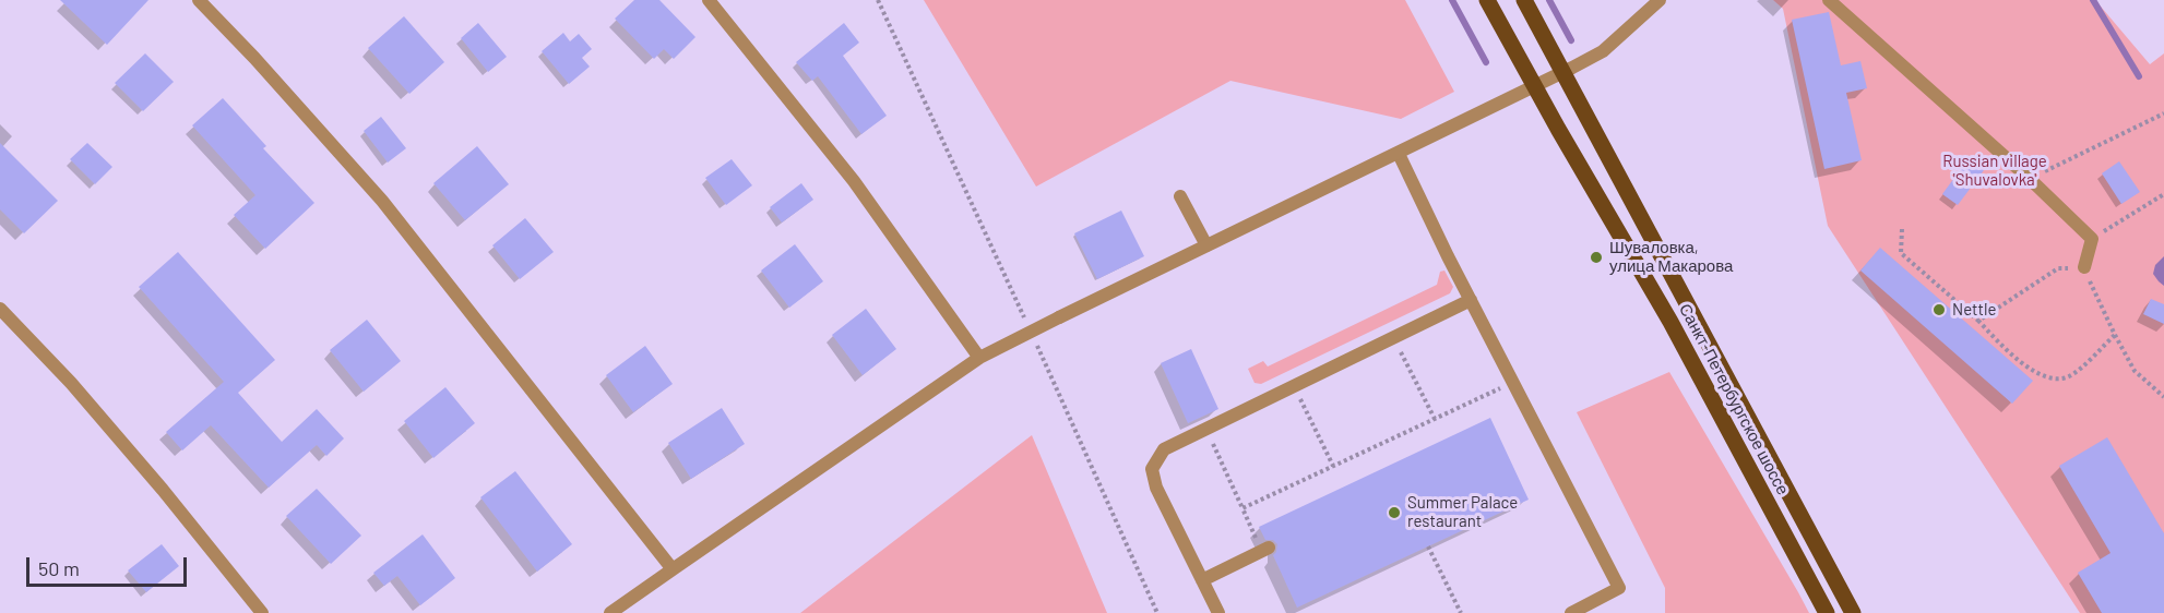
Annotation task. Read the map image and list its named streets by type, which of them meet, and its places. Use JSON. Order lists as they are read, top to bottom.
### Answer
{
  "streets": {
    "main road": ["Санкт-Петербургское шоссе"]
  },
  "parks": ["Russian village 'Shuvalovka'"],
  "places": ["Шуваловка, улица Макарова", "Nettle", "Summer Palace restaurant"],
  "scale_bar": "50 m"
}
